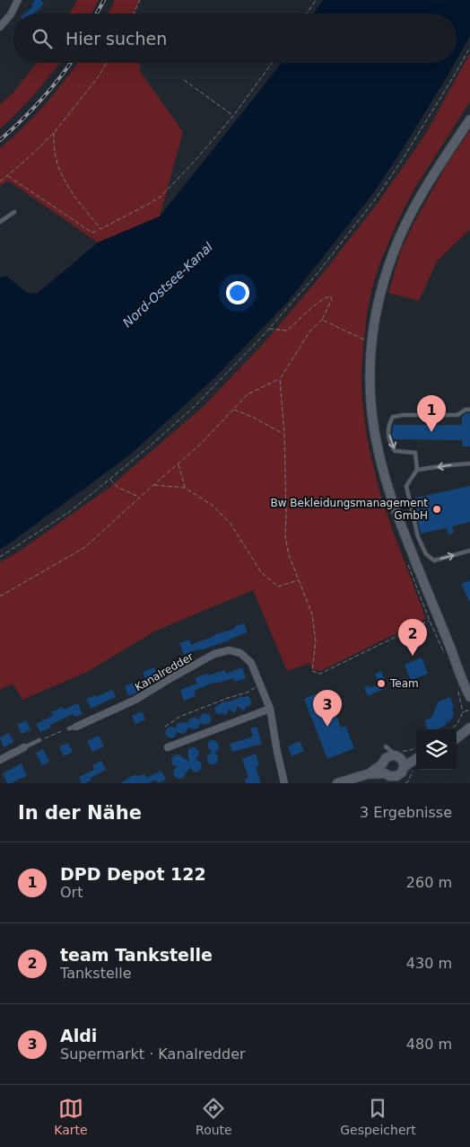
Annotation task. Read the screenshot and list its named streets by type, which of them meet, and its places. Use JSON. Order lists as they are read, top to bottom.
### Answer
{
  "streets": {
    "street": ["Kanalredder"]
  },
  "water": ["Nord-Ostsee-Kanal"],
  "places": ["Bw Bekleidungsmanagement GmbH", "Team"],
  "page": {
    "search": "Hier suchen",
    "pins": ["1", "2", "3"],
    "heading": ["In der Nähe", "3 Ergebnisse"],
    "list": [
      {
        "mark": "1",
        "name": "DPD Depot 122",
        "note": "Ort",
        "value": "260 m"
      },
      {
        "mark": "2",
        "name": "team Tankstelle",
        "note": "Tankstelle",
        "value": "430 m"
      },
      {
        "mark": "3",
        "name": "Aldi",
        "note": "Supermarkt · Kanalredder",
        "value": "480 m"
      }
    ],
    "nav": ["Karte", "Route", "Gespeichert"]
  }
}
